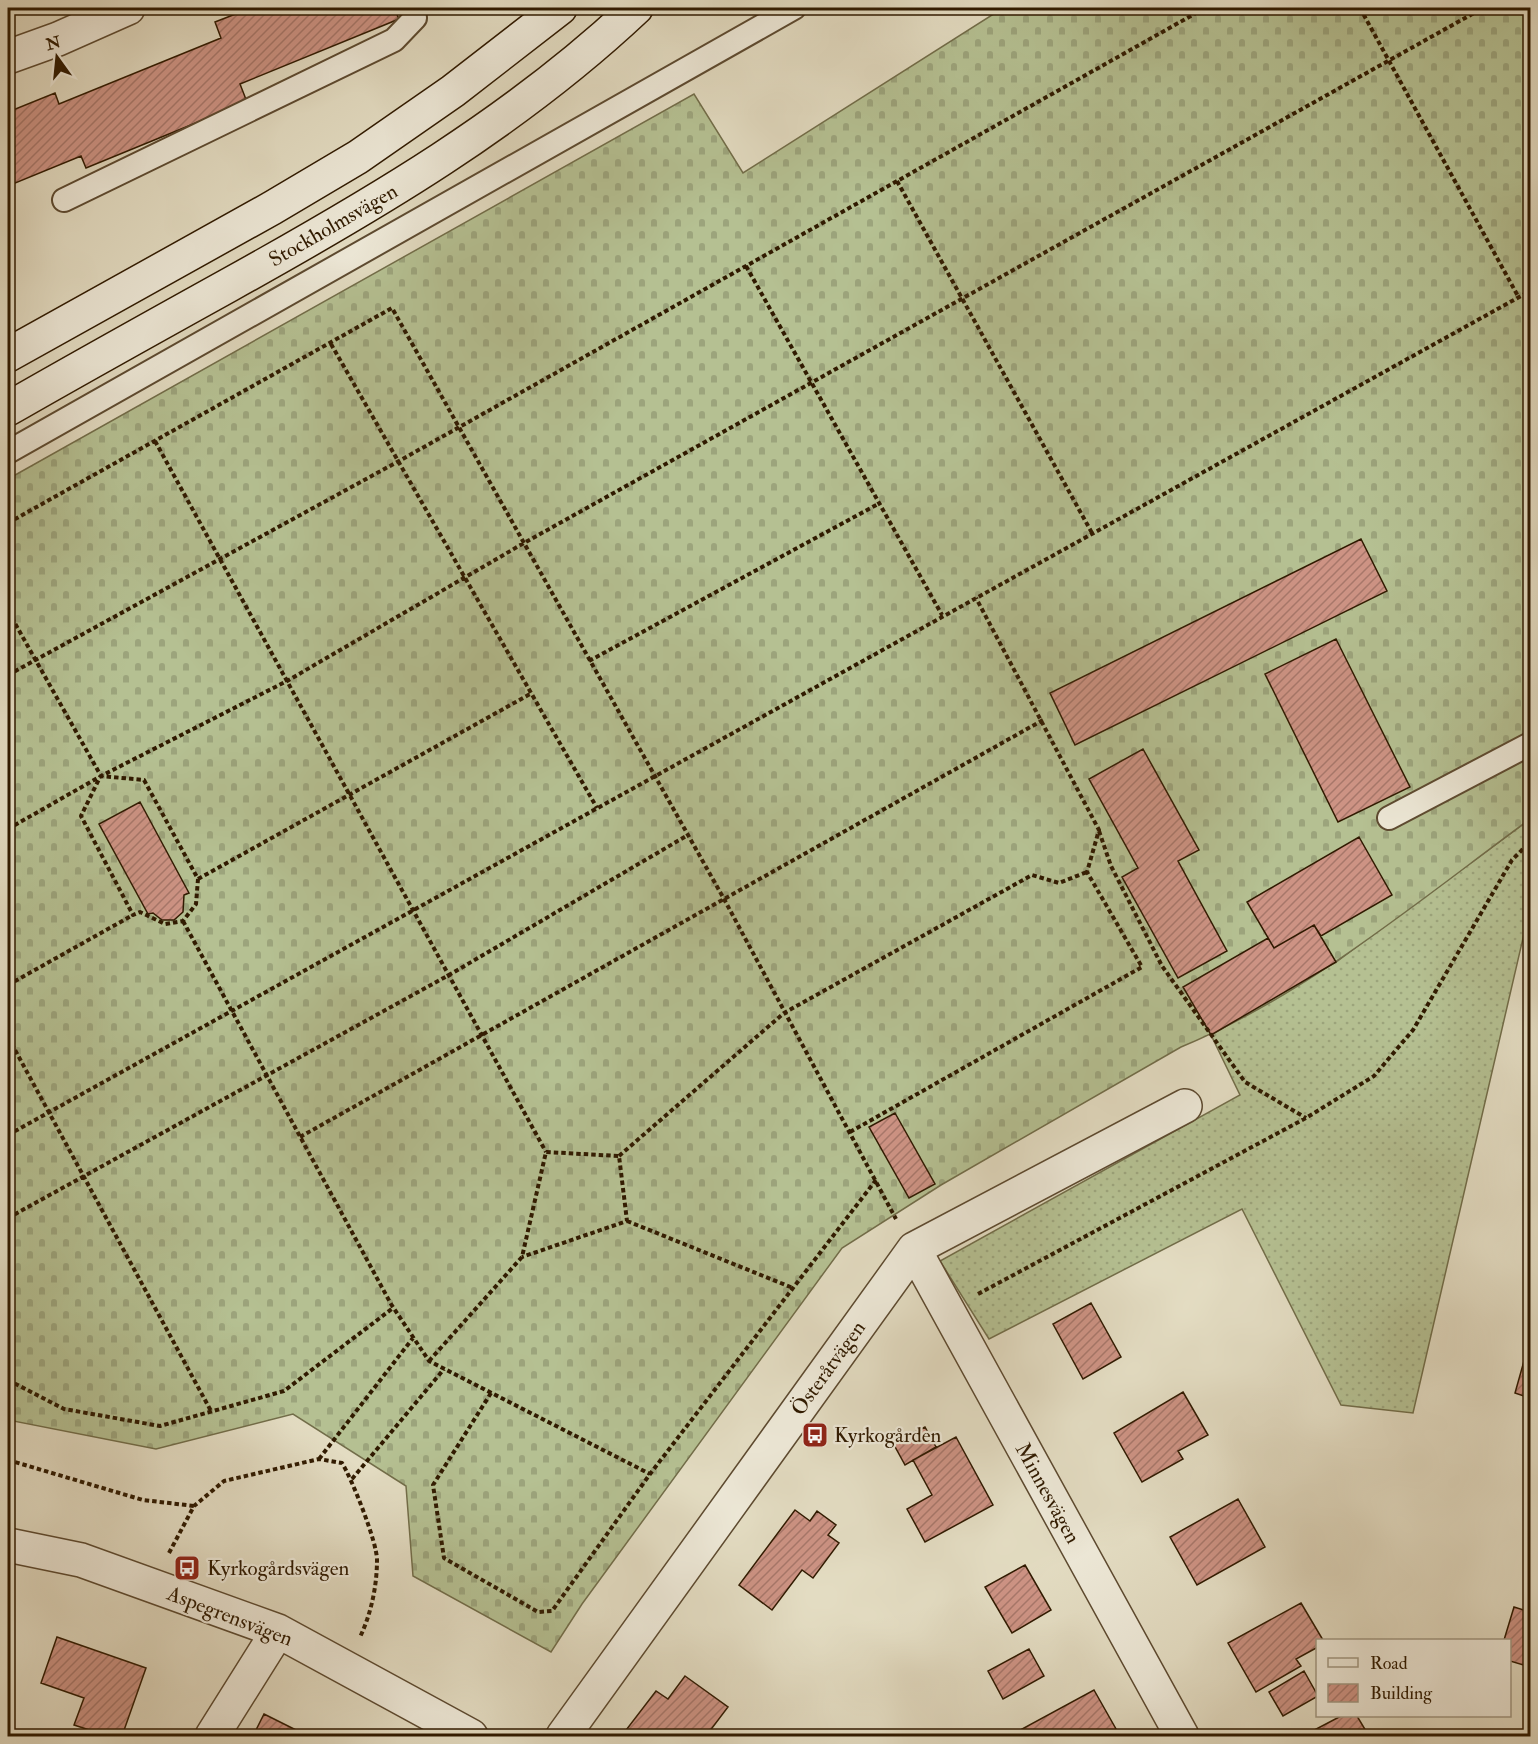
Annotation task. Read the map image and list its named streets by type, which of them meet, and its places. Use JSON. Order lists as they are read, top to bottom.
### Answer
{
  "streets": {
    "street": [
      "Stockholmsvägen",
      "Österåtvägen",
      "Minnesvägen",
      "Aspegrensvägen"
    ]
  },
  "crossings": [
    ["Österåtvägen", "Minnesvägen"]
  ],
  "places": {
    "bus stop": ["Kyrkogården", "Kyrkogårdsvägen"]
  },
  "legend": ["Road", "Building"],
  "north": "top"
}
